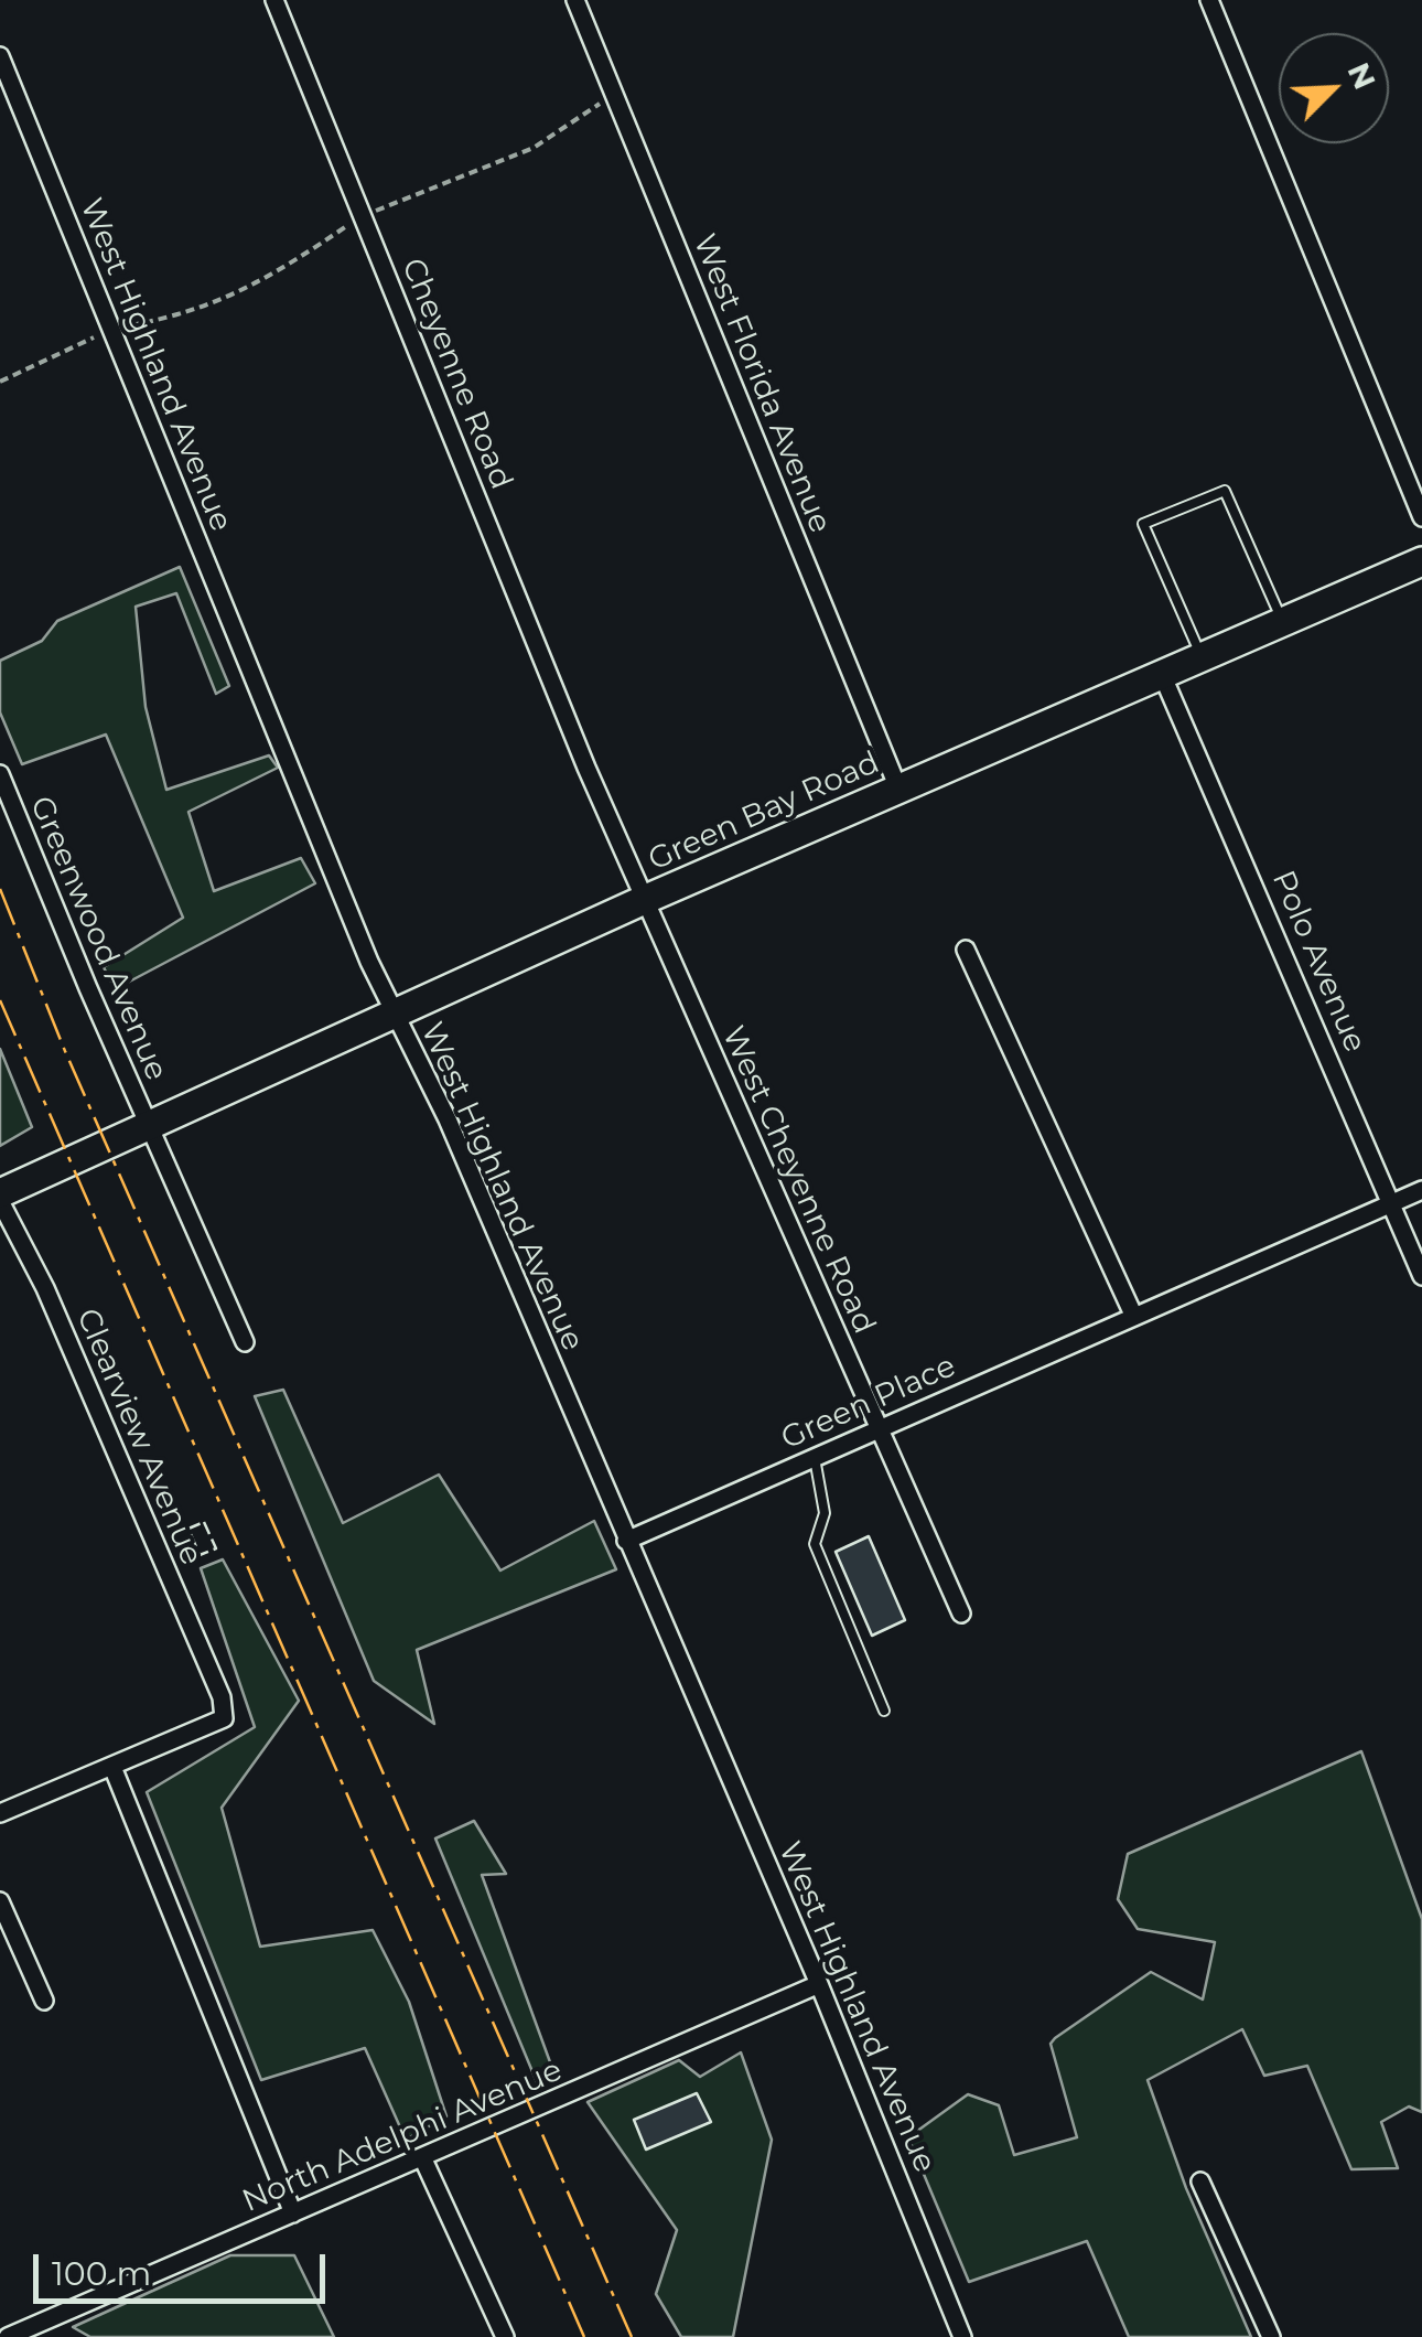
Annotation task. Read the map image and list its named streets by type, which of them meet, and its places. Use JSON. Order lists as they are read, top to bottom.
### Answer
{
  "streets": {
    "main road": ["Green Bay Road"],
    "street": [
      "West Highland Avenue",
      "Cheyenne Road",
      "West Florida Avenue",
      "Greenwood Avenue",
      "Polo Avenue",
      "West Cheyenne Road",
      "Green Place",
      "Clearview Avenue",
      "North Adelphi Avenue"
    ]
  },
  "crossings": [
    ["West Highland Avenue", "Green Bay Road"],
    ["West Highland Avenue", "Green Place"],
    ["West Highland Avenue", "North Adelphi Avenue"],
    ["Cheyenne Road", "West Cheyenne Road"],
    ["West Florida Avenue", "Green Bay Road"],
    ["Green Bay Road", "Greenwood Avenue"],
    ["Green Bay Road", "Polo Avenue"],
    ["Green Bay Road", "West Cheyenne Road"],
    ["Green Bay Road", "Clearview Avenue"],
    ["Polo Avenue", "Green Place"],
    ["West Cheyenne Road", "Green Place"]
  ],
  "scale_bar": "100 m",
  "north": "top right"
}
